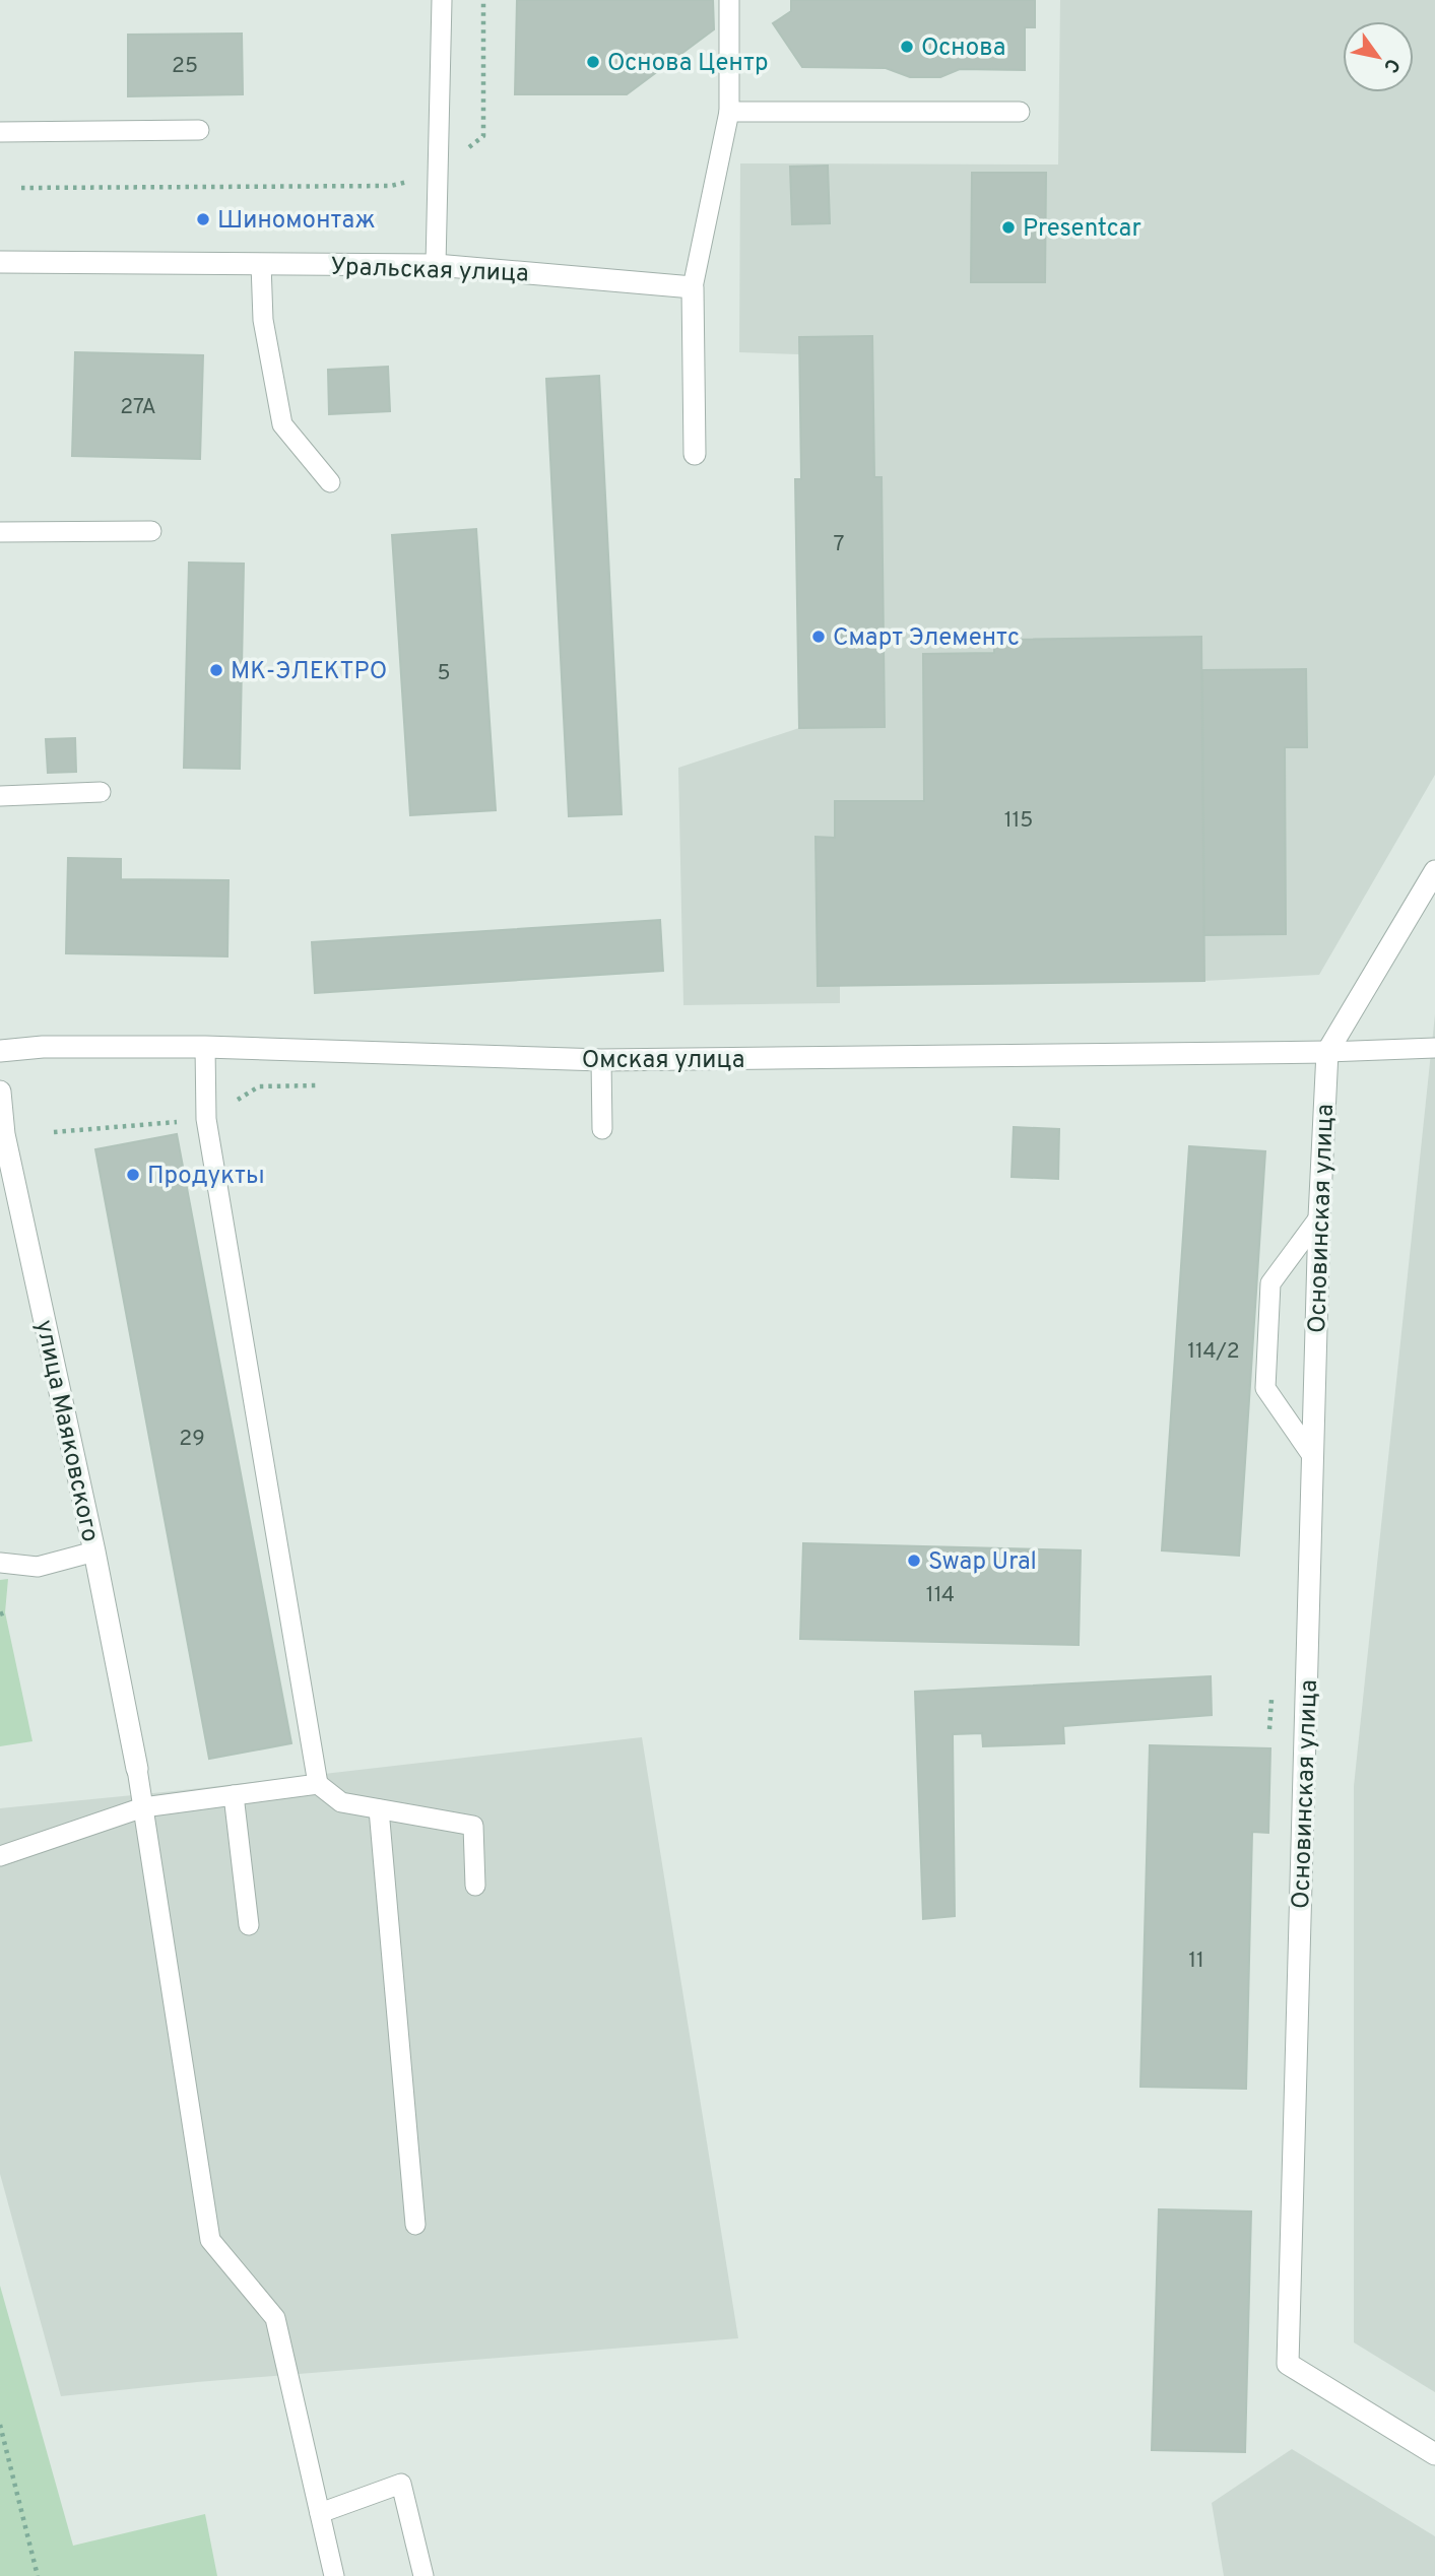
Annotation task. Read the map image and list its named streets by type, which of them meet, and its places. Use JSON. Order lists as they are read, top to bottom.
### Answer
{
  "streets": {
    "street": [
      "Уральская улица",
      "Омская улица",
      "Основинская улица",
      "улица Маяковского"
    ]
  },
  "crossings": [
    ["Омская улица", "Основинская улица"]
  ],
  "places": [
    "Основа",
    "Основа Центр",
    "Шиномонтаж",
    "Presentcar",
    "Смарт Элементс",
    "МК-ЭЛЕКТРО",
    "Продукты",
    "Swap Ural"
  ],
  "house_numbers": [
    "25",
    "27А",
    "7",
    "5",
    "115",
    "114/2",
    "29",
    "114",
    "11"
  ],
  "north": "bottom right"
}
